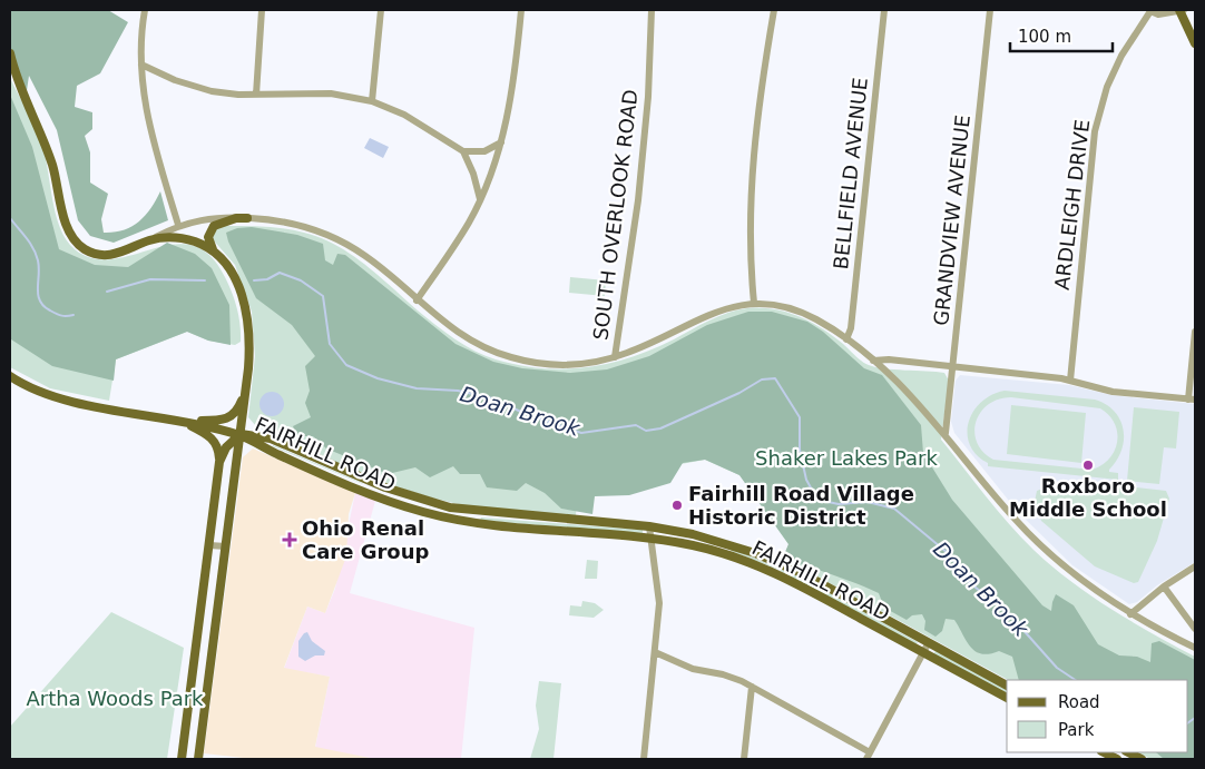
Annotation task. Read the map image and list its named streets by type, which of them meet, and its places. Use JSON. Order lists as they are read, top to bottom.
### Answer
{
  "streets": {
    "main road": ["FAIRHILL ROAD"],
    "street": [
      "BELLFIELD AVENUE",
      "ARDLEIGH DRIVE",
      "SOUTH OVERLOOK ROAD",
      "GRANDVIEW AVENUE"
    ]
  },
  "water": ["Doan Brook"],
  "parks": ["Shaker Lakes Park", "Artha Woods Park"],
  "places": {
    "other": ["Roxboro Middle School", "Fairhill Road Village Historic District"],
    "health": ["Ohio Renal Care Group"]
  },
  "legend": ["Road", "Park"],
  "scale_bar": "100 m"
}
